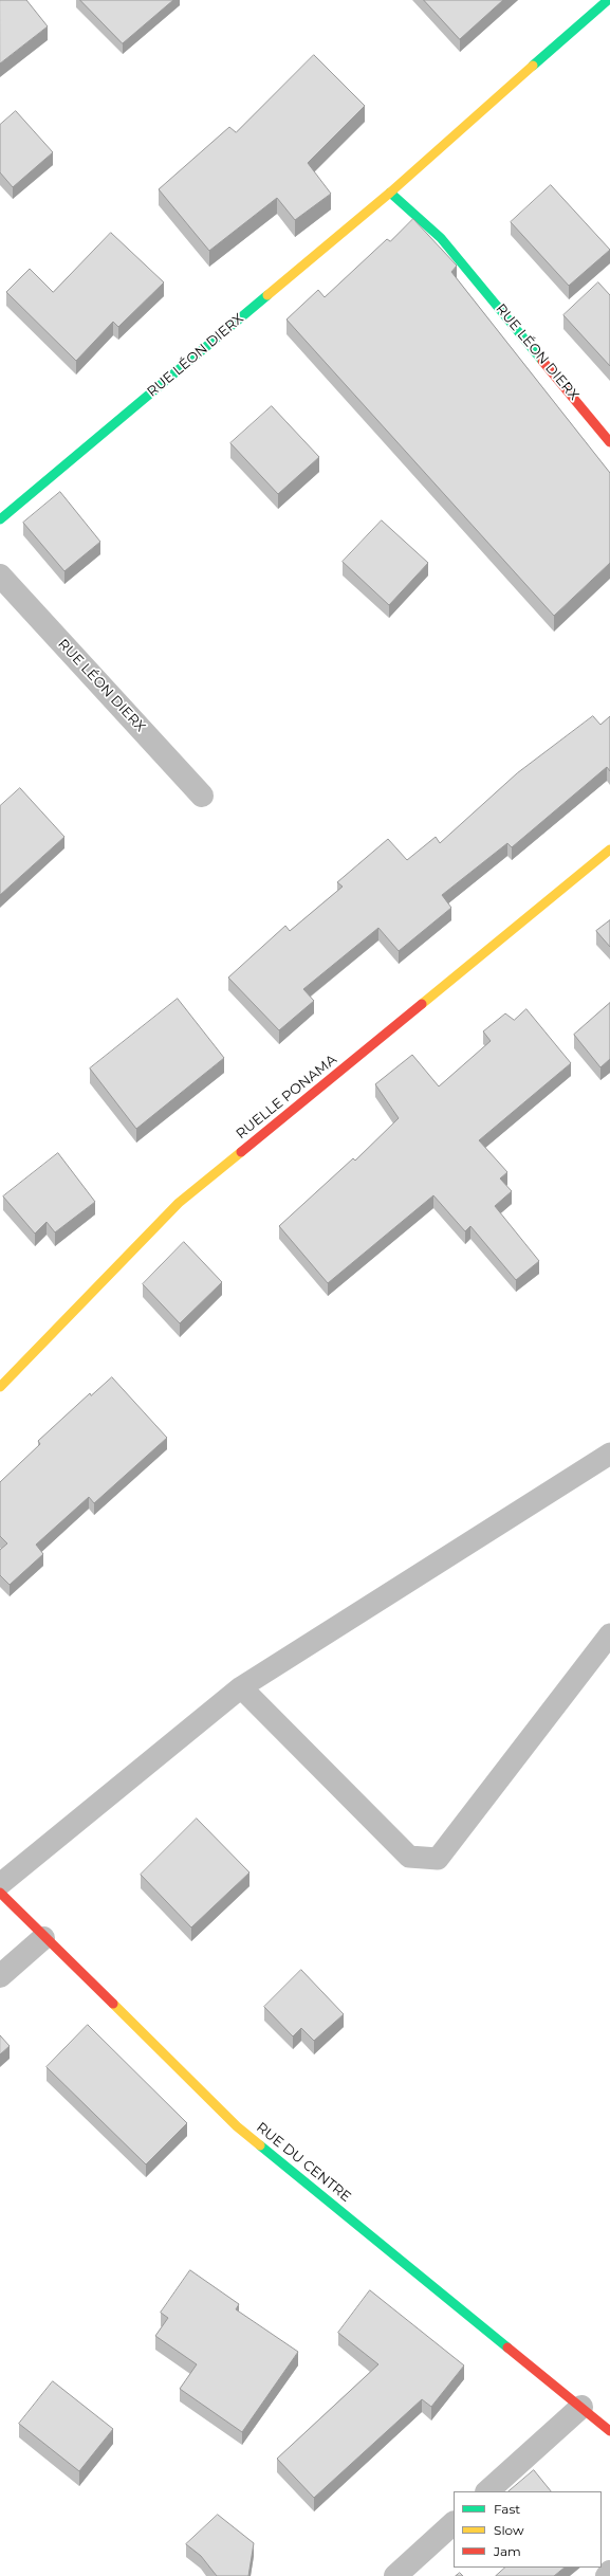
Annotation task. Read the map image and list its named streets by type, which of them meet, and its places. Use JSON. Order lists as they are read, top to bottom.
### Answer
{
  "streets": {
    "street": ["RUE LÉON DIERX", "RUELLE PONAMA", "RUE DU CENTRE"]
  },
  "legend": ["Fast", "Slow", "Jam"]
}
